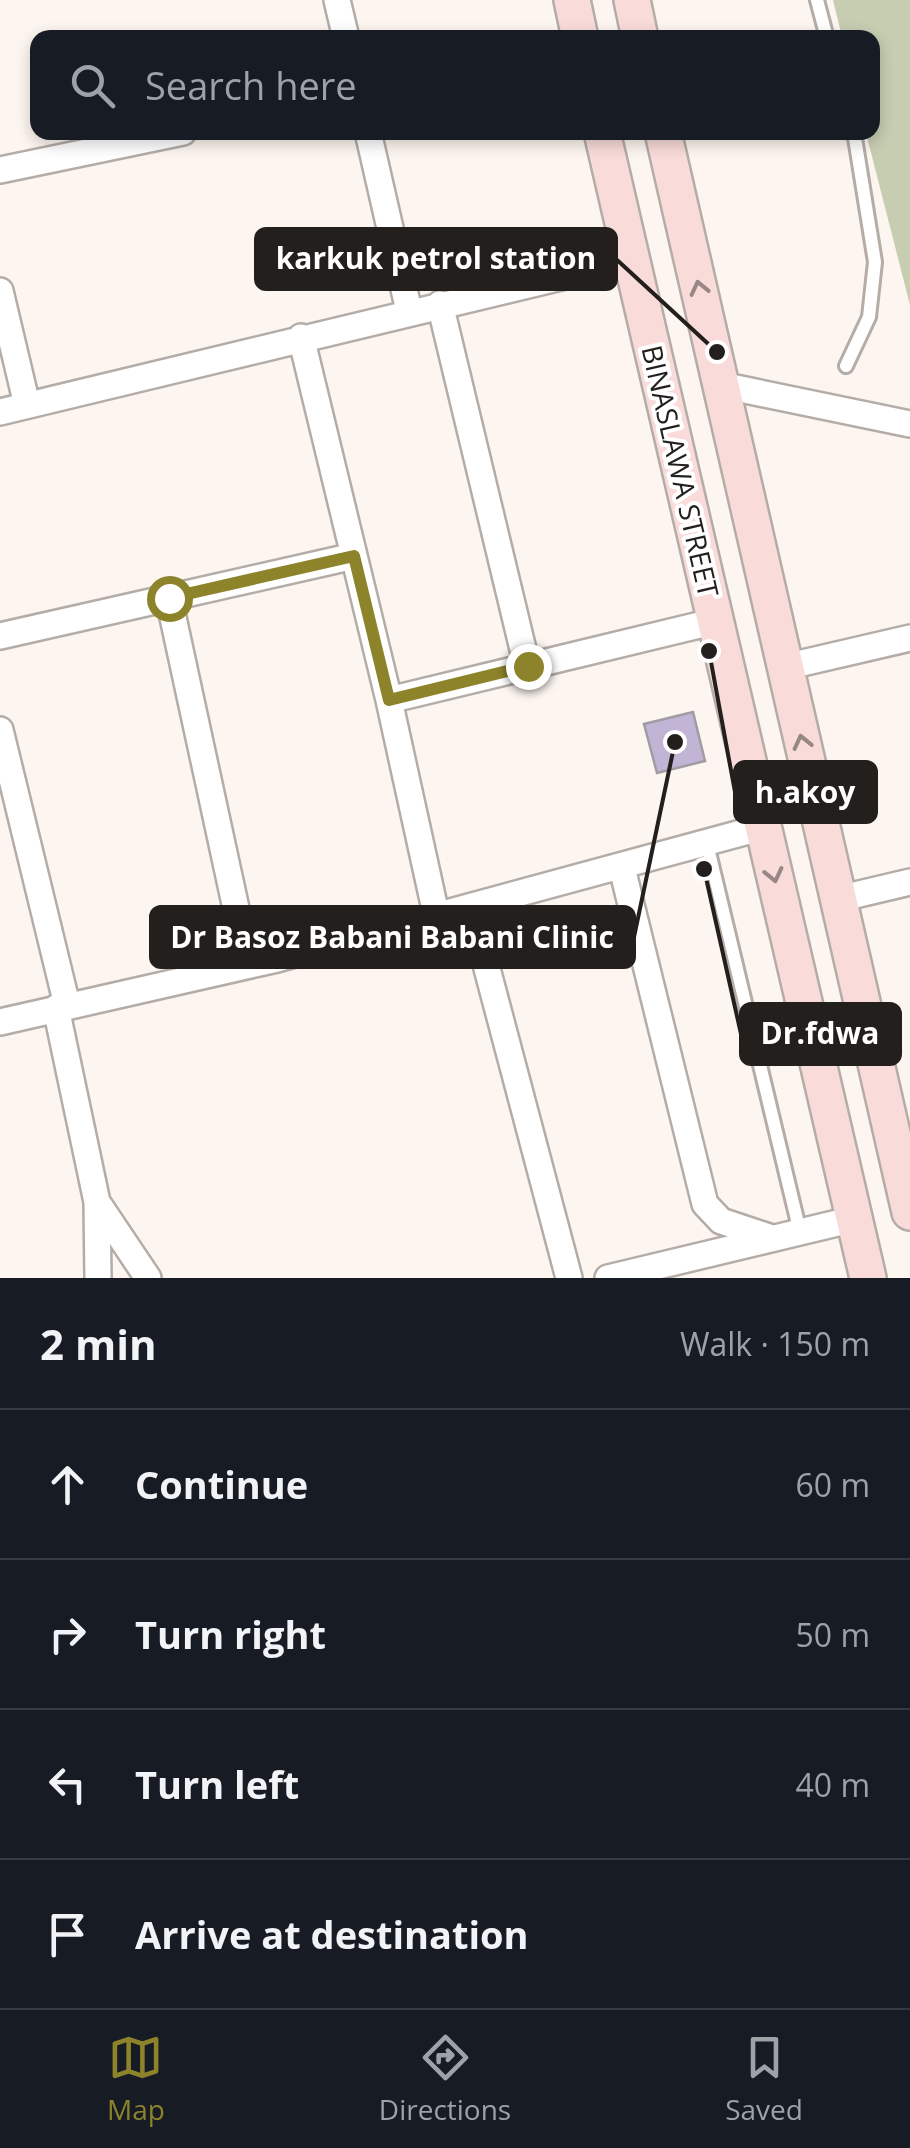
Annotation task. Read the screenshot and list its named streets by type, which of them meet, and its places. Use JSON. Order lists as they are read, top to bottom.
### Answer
{
  "streets": {
    "main road": ["BINASLAWA STREET"]
  },
  "places": [
    "karkuk petrol station",
    "h.akoy",
    "Dr Basoz Babani Babani Clinic",
    "Dr.fdwa"
  ],
  "page": {
    "search": "Search here",
    "heading": ["2 min", "Walk · 150 m"],
    "list": [
      ["Continue", "60 m"],
      ["Turn right", "50 m"],
      ["Turn left", "40 m"],
      "Arrive at destination"
    ],
    "nav": ["Map", "Directions", "Saved"]
  }
}
